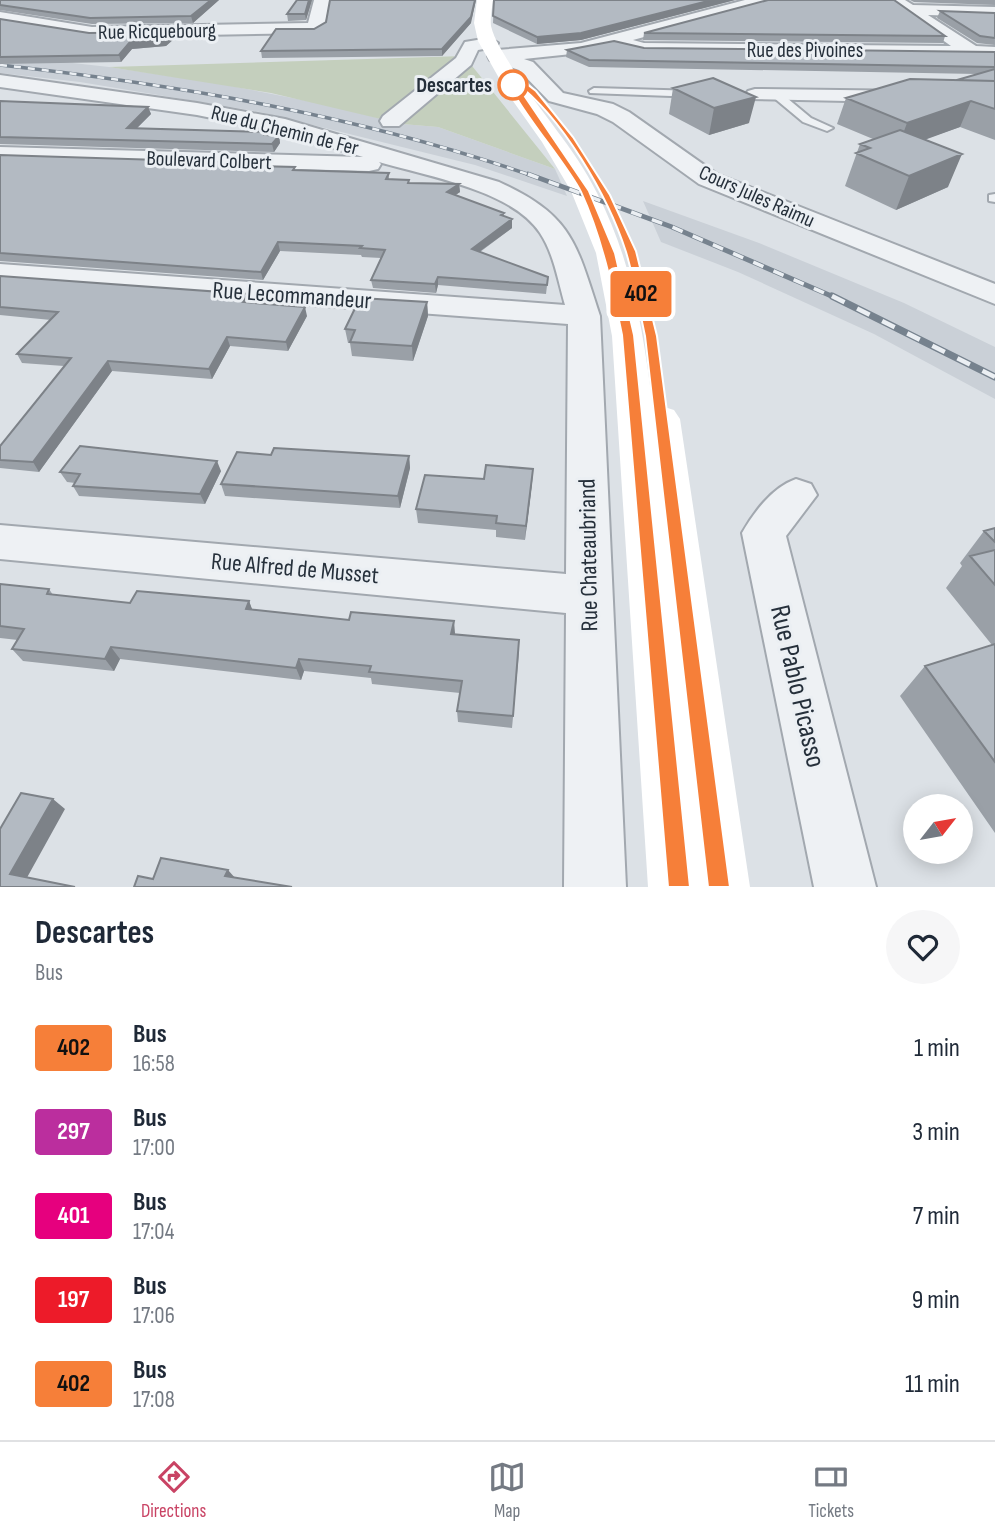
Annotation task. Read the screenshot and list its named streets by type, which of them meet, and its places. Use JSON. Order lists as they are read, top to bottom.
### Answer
{
  "streets": {
    "street": [
      "Rue Ricquebourg",
      "Rue des Pivoines",
      "Rue du Chemin de Fer",
      "Boulevard Colbert",
      "Cours Jules Raimu",
      "Rue Lecommandeur",
      "Rue Chateaubriand",
      "Rue Alfred de Musset",
      "Rue Pablo Picasso"
    ]
  },
  "crossings": [
    ["Rue du Chemin de Fer", "Boulevard Colbert"],
    ["Rue du Chemin de Fer", "Rue Chateaubriand"],
    ["Rue Lecommandeur", "Rue Chateaubriand"],
    ["Rue Chateaubriand", "Rue Alfred de Musset"]
  ],
  "places": ["Descartes"],
  "lines": ["bus line 402"],
  "north": "top right",
  "page": {
    "on_map": "402",
    "heading": ["Descartes", "Bus"],
    "list": [
      {
        "mark": "402",
        "name": "Bus",
        "note": "16:58",
        "value": "1 min"
      },
      {
        "mark": "297",
        "name": "Bus",
        "note": "17:00",
        "value": "3 min"
      },
      {
        "mark": "401",
        "name": "Bus",
        "note": "17:04",
        "value": "7 min"
      },
      {
        "mark": "197",
        "name": "Bus",
        "note": "17:06",
        "value": "9 min"
      },
      {
        "mark": "402",
        "name": "Bus",
        "note": "17:08",
        "value": "11 min"
      }
    ],
    "tabs": ["Directions", "Map", "Tickets"]
  }
}
